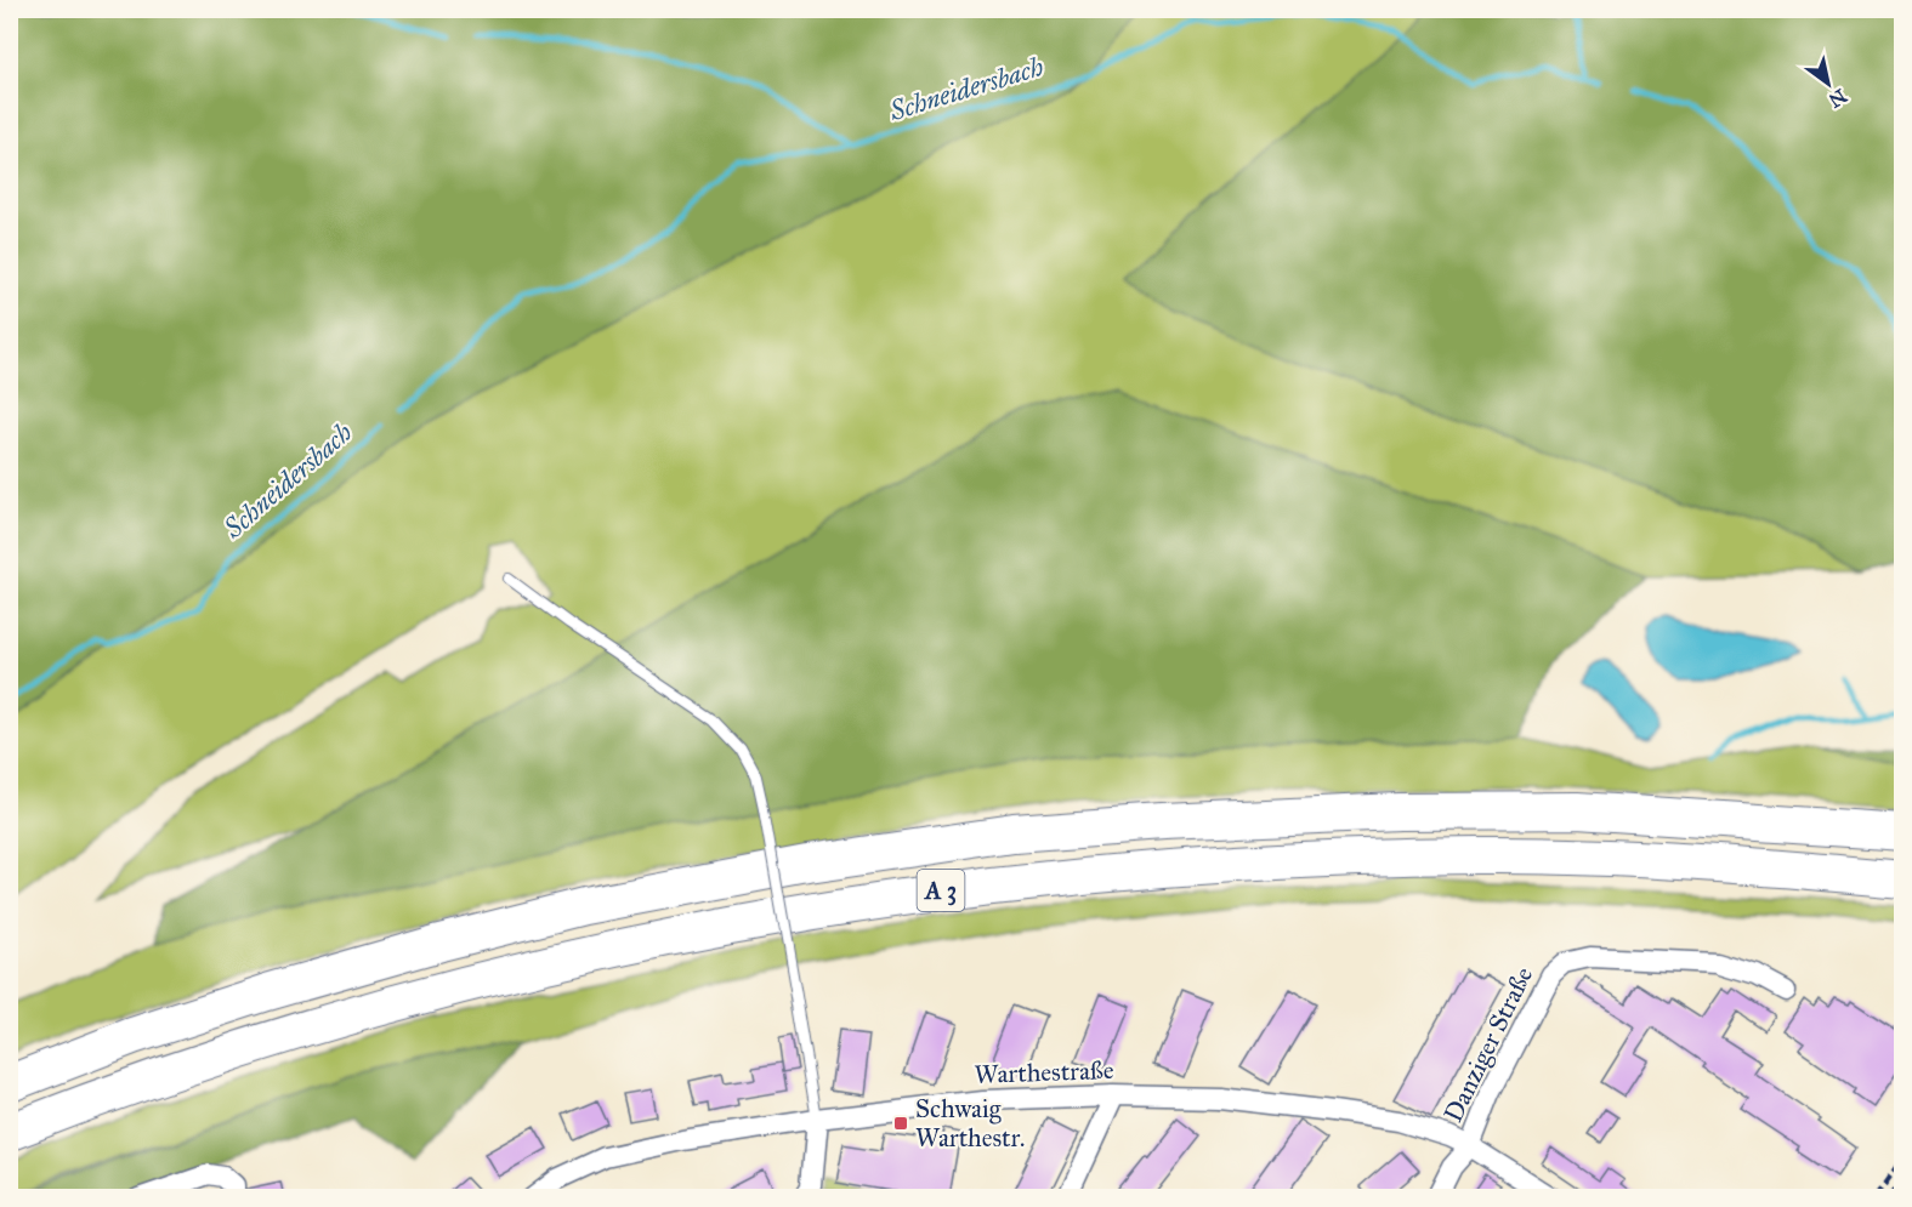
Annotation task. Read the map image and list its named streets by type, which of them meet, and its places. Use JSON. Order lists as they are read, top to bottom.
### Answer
{
  "streets": {
    "highway": ["A 3"],
    "street": ["Danziger Straße", "Warthestraße"]
  },
  "crossings": [
    ["Danziger Straße", "Warthestraße"]
  ],
  "water": ["Schneidersbach"],
  "places": {
    "transit": ["Schwaig Warthestr."]
  },
  "north": "bottom right"
}
